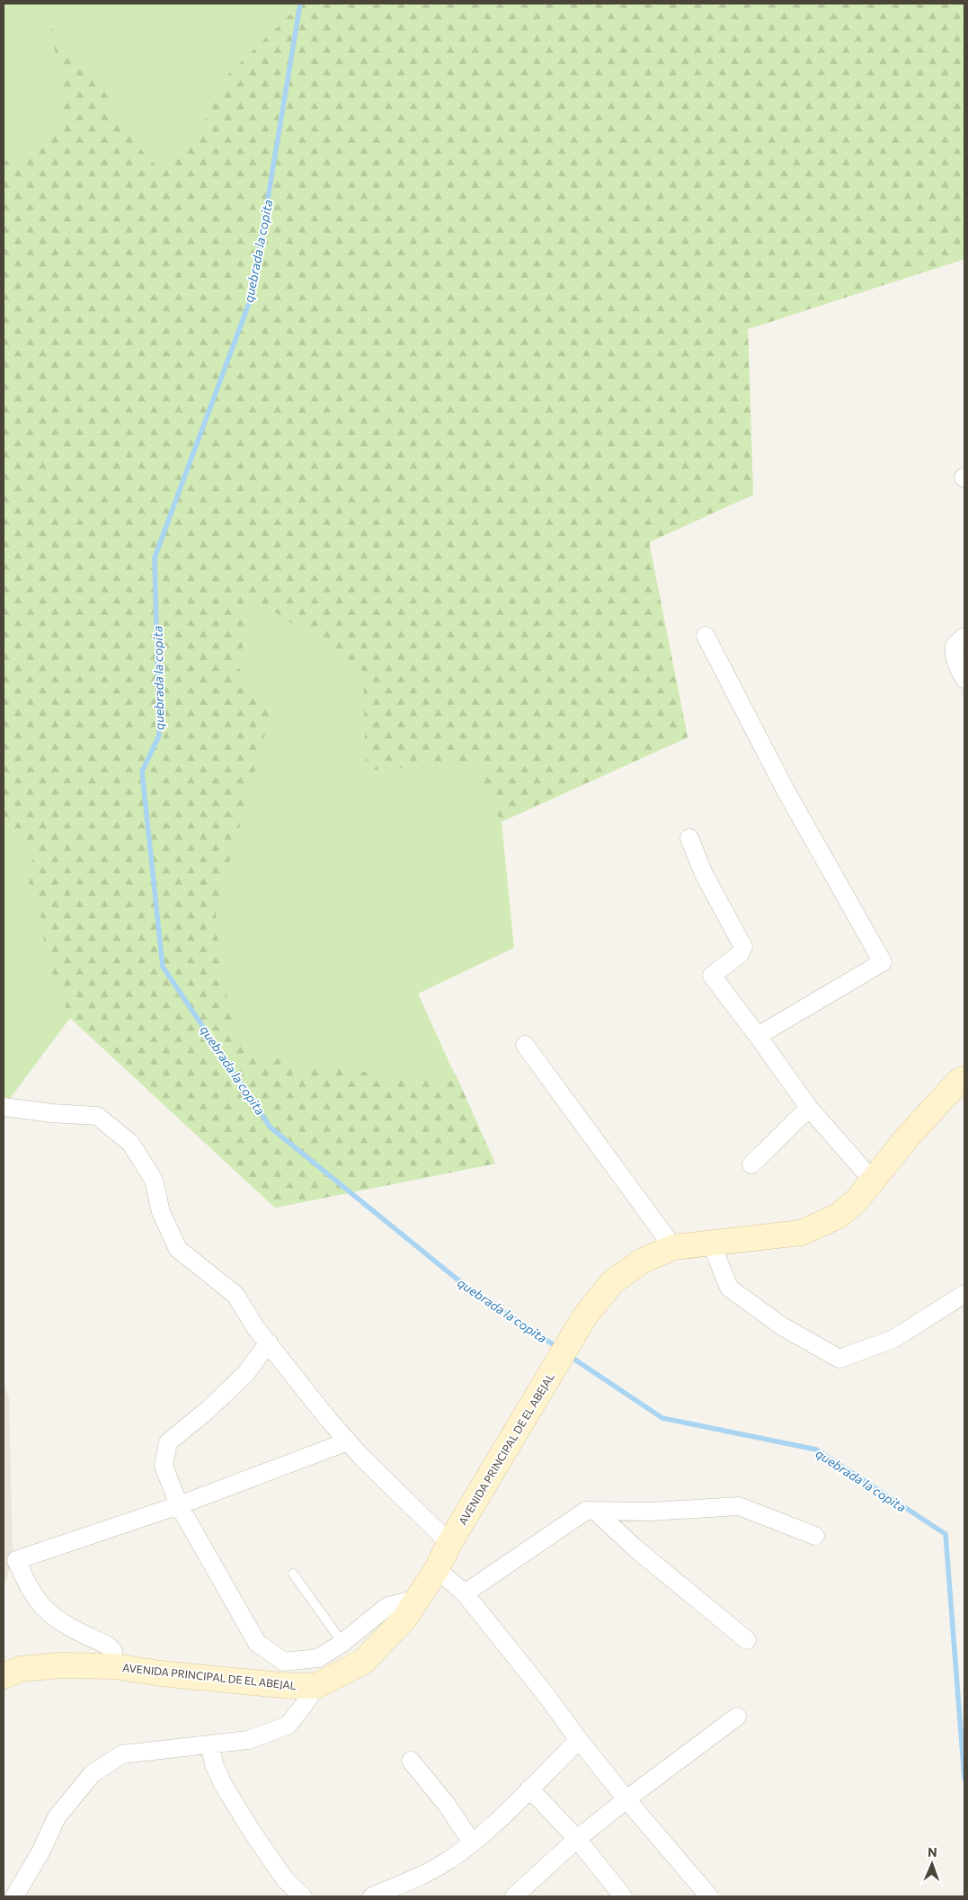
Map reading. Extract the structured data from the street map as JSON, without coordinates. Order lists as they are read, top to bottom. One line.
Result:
{"streets":{"main road":["AVENIDA PRINCIPAL DE EL ABEJAL"]},"water":["quebrada la copita"],"north":"top"}
